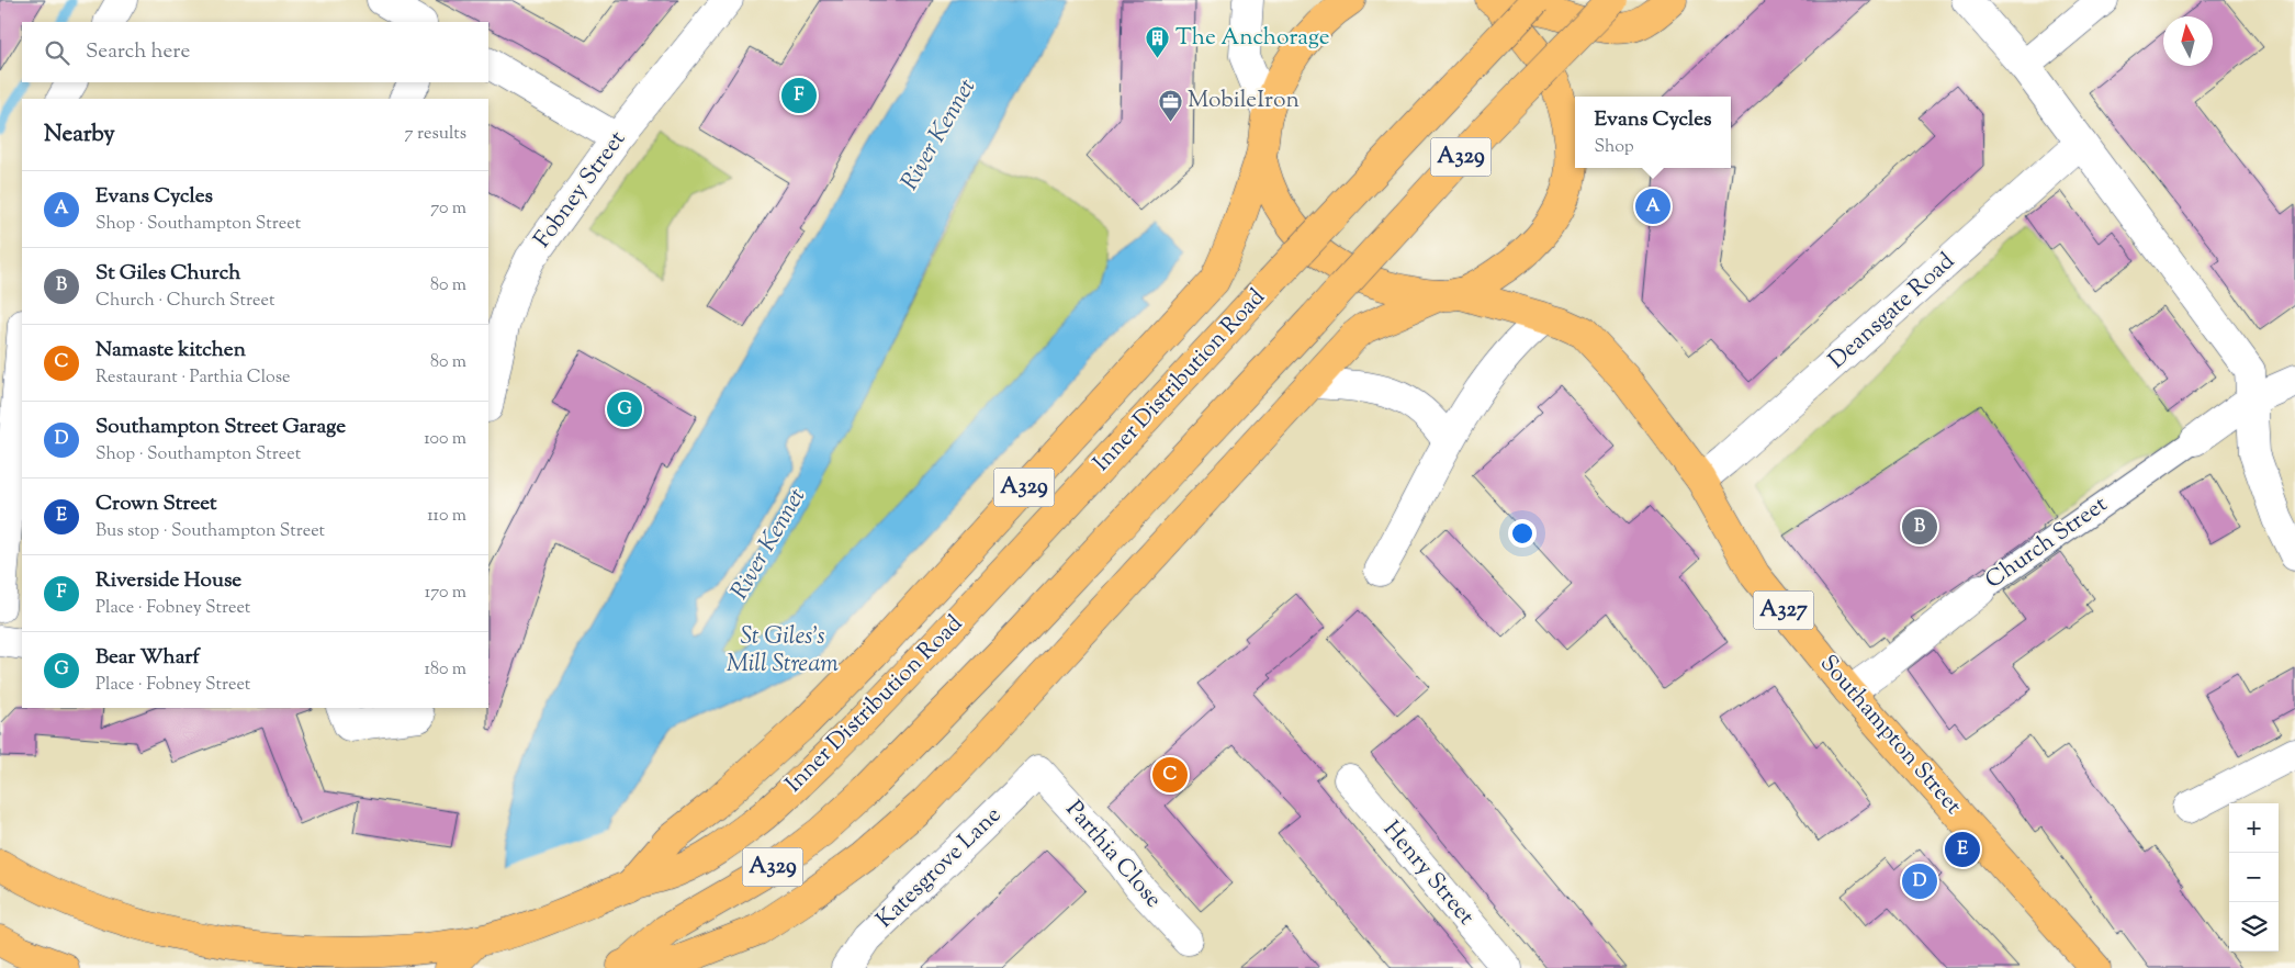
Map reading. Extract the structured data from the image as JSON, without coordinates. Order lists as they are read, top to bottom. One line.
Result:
{"streets":{"main road":["A329","Inner Distribution Road","A327","Southampton Street"],"street":["Fobney Street","Deansgate Road","Church Street","Parthia Close","Katesgrove Lane","Henry Street"]},"crossings":[["A329","Inner Distribution Road"],["A329","Southampton Street"],["Deansgate Road","Southampton Street"],["Church Street","Southampton Street"],["Parthia Close","Katesgrove Lane"]],"water":["River Kennet","St Giles's Mill Stream"],"places":{"building":["The Anchorage"],"office":["MobileIron"]},"north":"top","page":{"search":"Search here","pins":["F","A","G","B","C","E","D"],"popup":["Evans Cycles","Shop"],"heading":["Nearby","7 results"],"list":[{"mark":"A","name":"Evans Cycles","note":"Shop · Southampton Street","value":"70 m"},{"mark":"B","name":"St Giles Church","note":"Church · Church Street","value":"80 m"},{"mark":"C","name":"Namaste kitchen","note":"Restaurant · Parthia Close","value":"80 m"},{"mark":"D","name":"Southampton Street Garage","note":"Shop · Southampton Street","value":"100 m"},{"mark":"E","name":"Crown Street","note":"Bus stop · Southampton Street","value":"110 m"},{"mark":"F","name":"Riverside House","note":"Place · Fobney Street","value":"170 m"},{"mark":"G","name":"Bear Wharf","note":"Place · Fobney Street","value":"180 m"}],"map_buttons":["+","−"]}}
